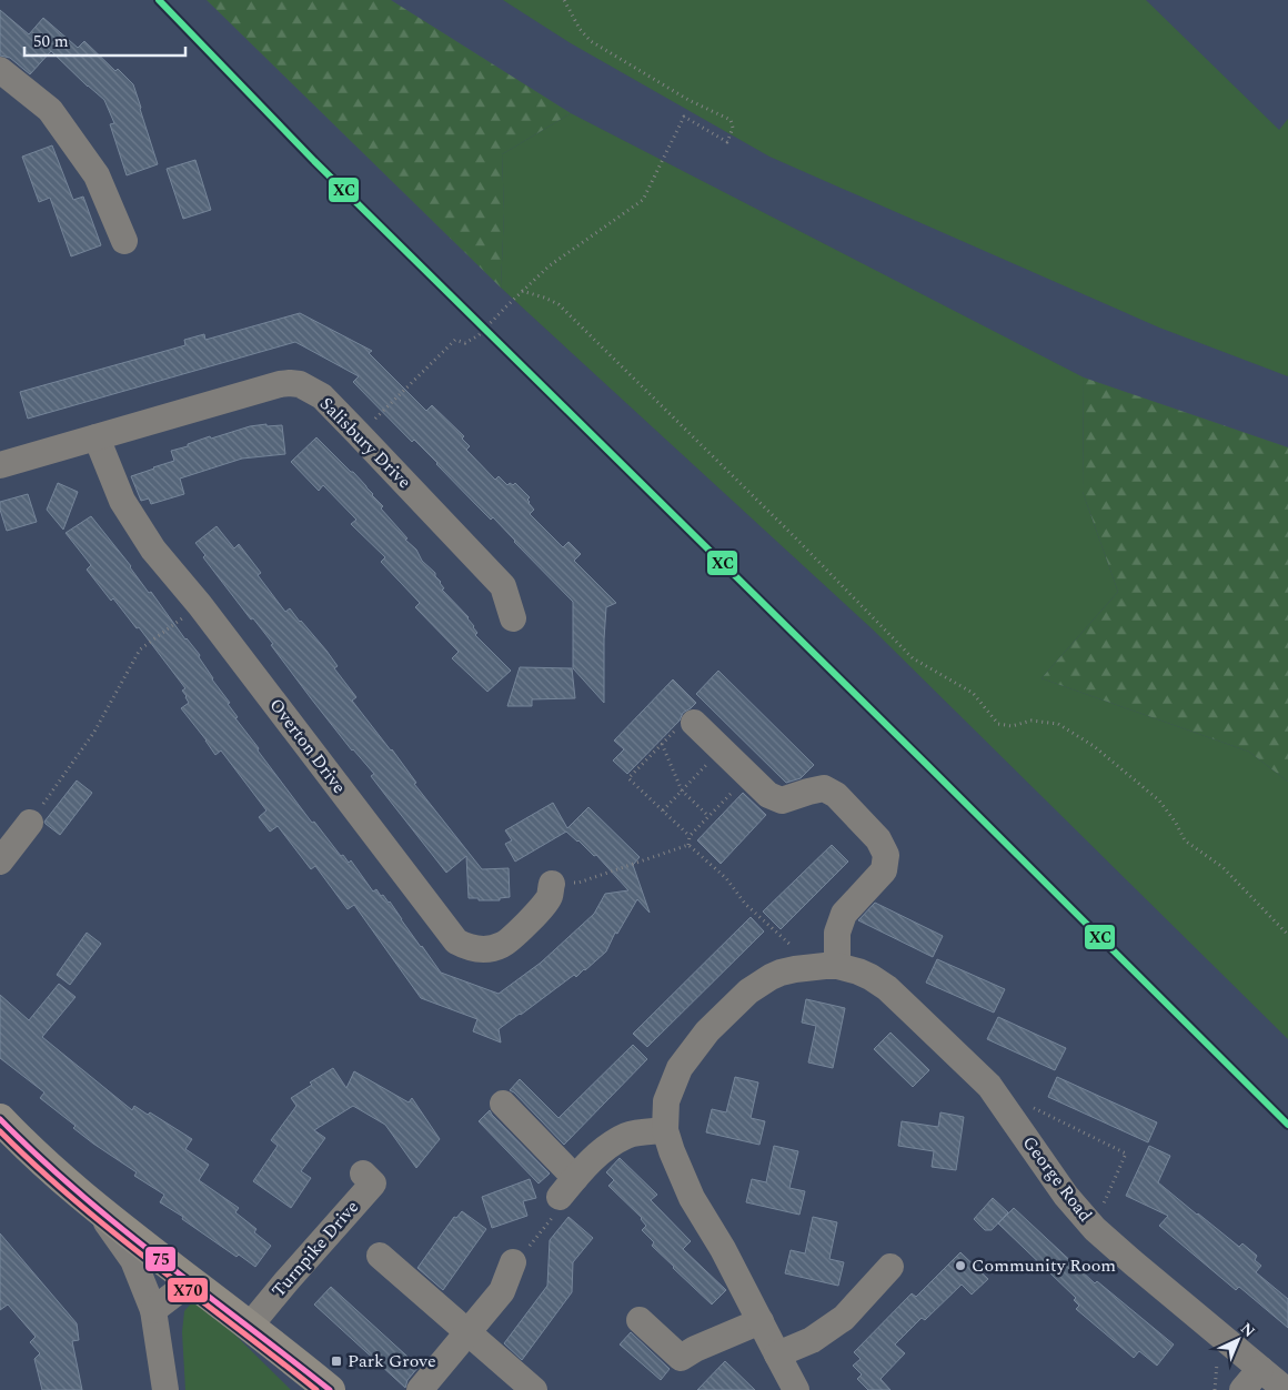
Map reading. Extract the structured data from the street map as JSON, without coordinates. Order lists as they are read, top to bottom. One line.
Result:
{"streets":{"street":["Salisbury Drive","Overton Drive","George Road","Turnpike Drive"]},"crossings":[["Salisbury Drive","Overton Drive"]],"places":{"other":["Community Room"],"transit":["Park Grove"]},"lines":["transit line XC","transit line 75","transit line X70"],"scale_bar":"50 m","north":"top right"}
